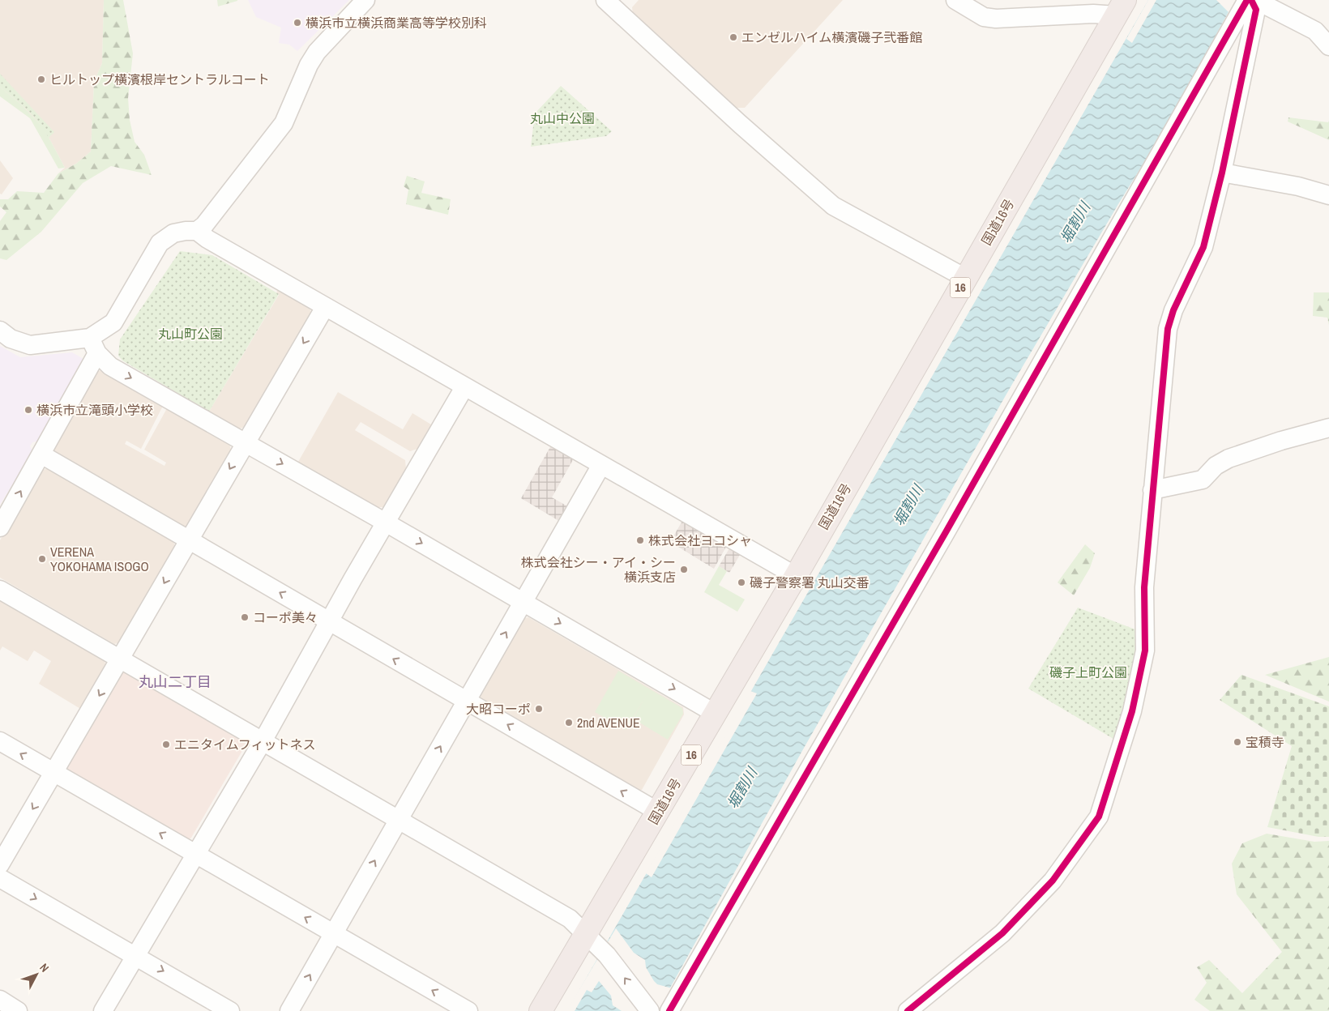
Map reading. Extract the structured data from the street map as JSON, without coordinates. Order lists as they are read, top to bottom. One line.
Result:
{"streets":{"highway":["国道16号","16"]},"districts":["丸山二丁目"],"water":["堀割川"],"parks":["丸山中公園","丸山町公園","磯子上町公園"],"places":["横浜市立横浜商業高等学校別科","エンゼルハイム横濱磯子弐番館","ヒルトップ横濱根岸セントラルコート","横浜市立滝頭小学校","株式会社ヨコシャ","VERENA YOKOHAMA ISOGO","株式会社シー・アイ・シー 横浜支店","磯子警察署 丸山交番","コーポ美々","大昭コーポ","2nd AVENUE","宝積寺","エニタイムフィットネス"],"north":"top right"}
